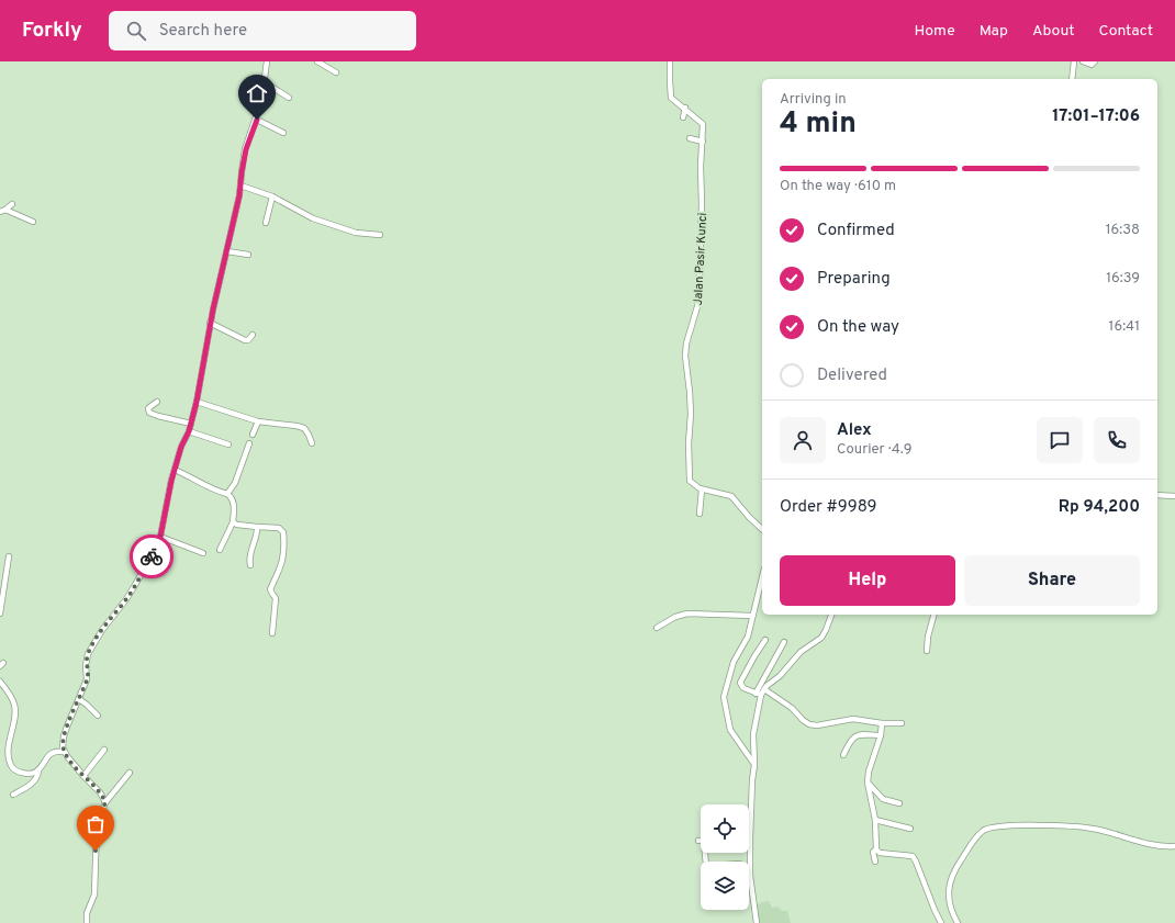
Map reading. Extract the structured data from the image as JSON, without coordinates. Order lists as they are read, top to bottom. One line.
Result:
{"streets":{"street":["Jalan Pasir Kunci"]},"page":{"header":"Forkly","search":"Search here","nav":["Home","Map","About","Contact"],"heading":["4 min","Arriving in","17:01–17:06"],"panel":["Alex","Courier · 4.9","Order #9989","Rp 94,200"],"bar":"On the way · 610 m","list":[["Confirmed","16:38"],["Preparing","16:39"],["On the way","16:41"],"Delivered"],"buttons":["Help","Share"]}}
